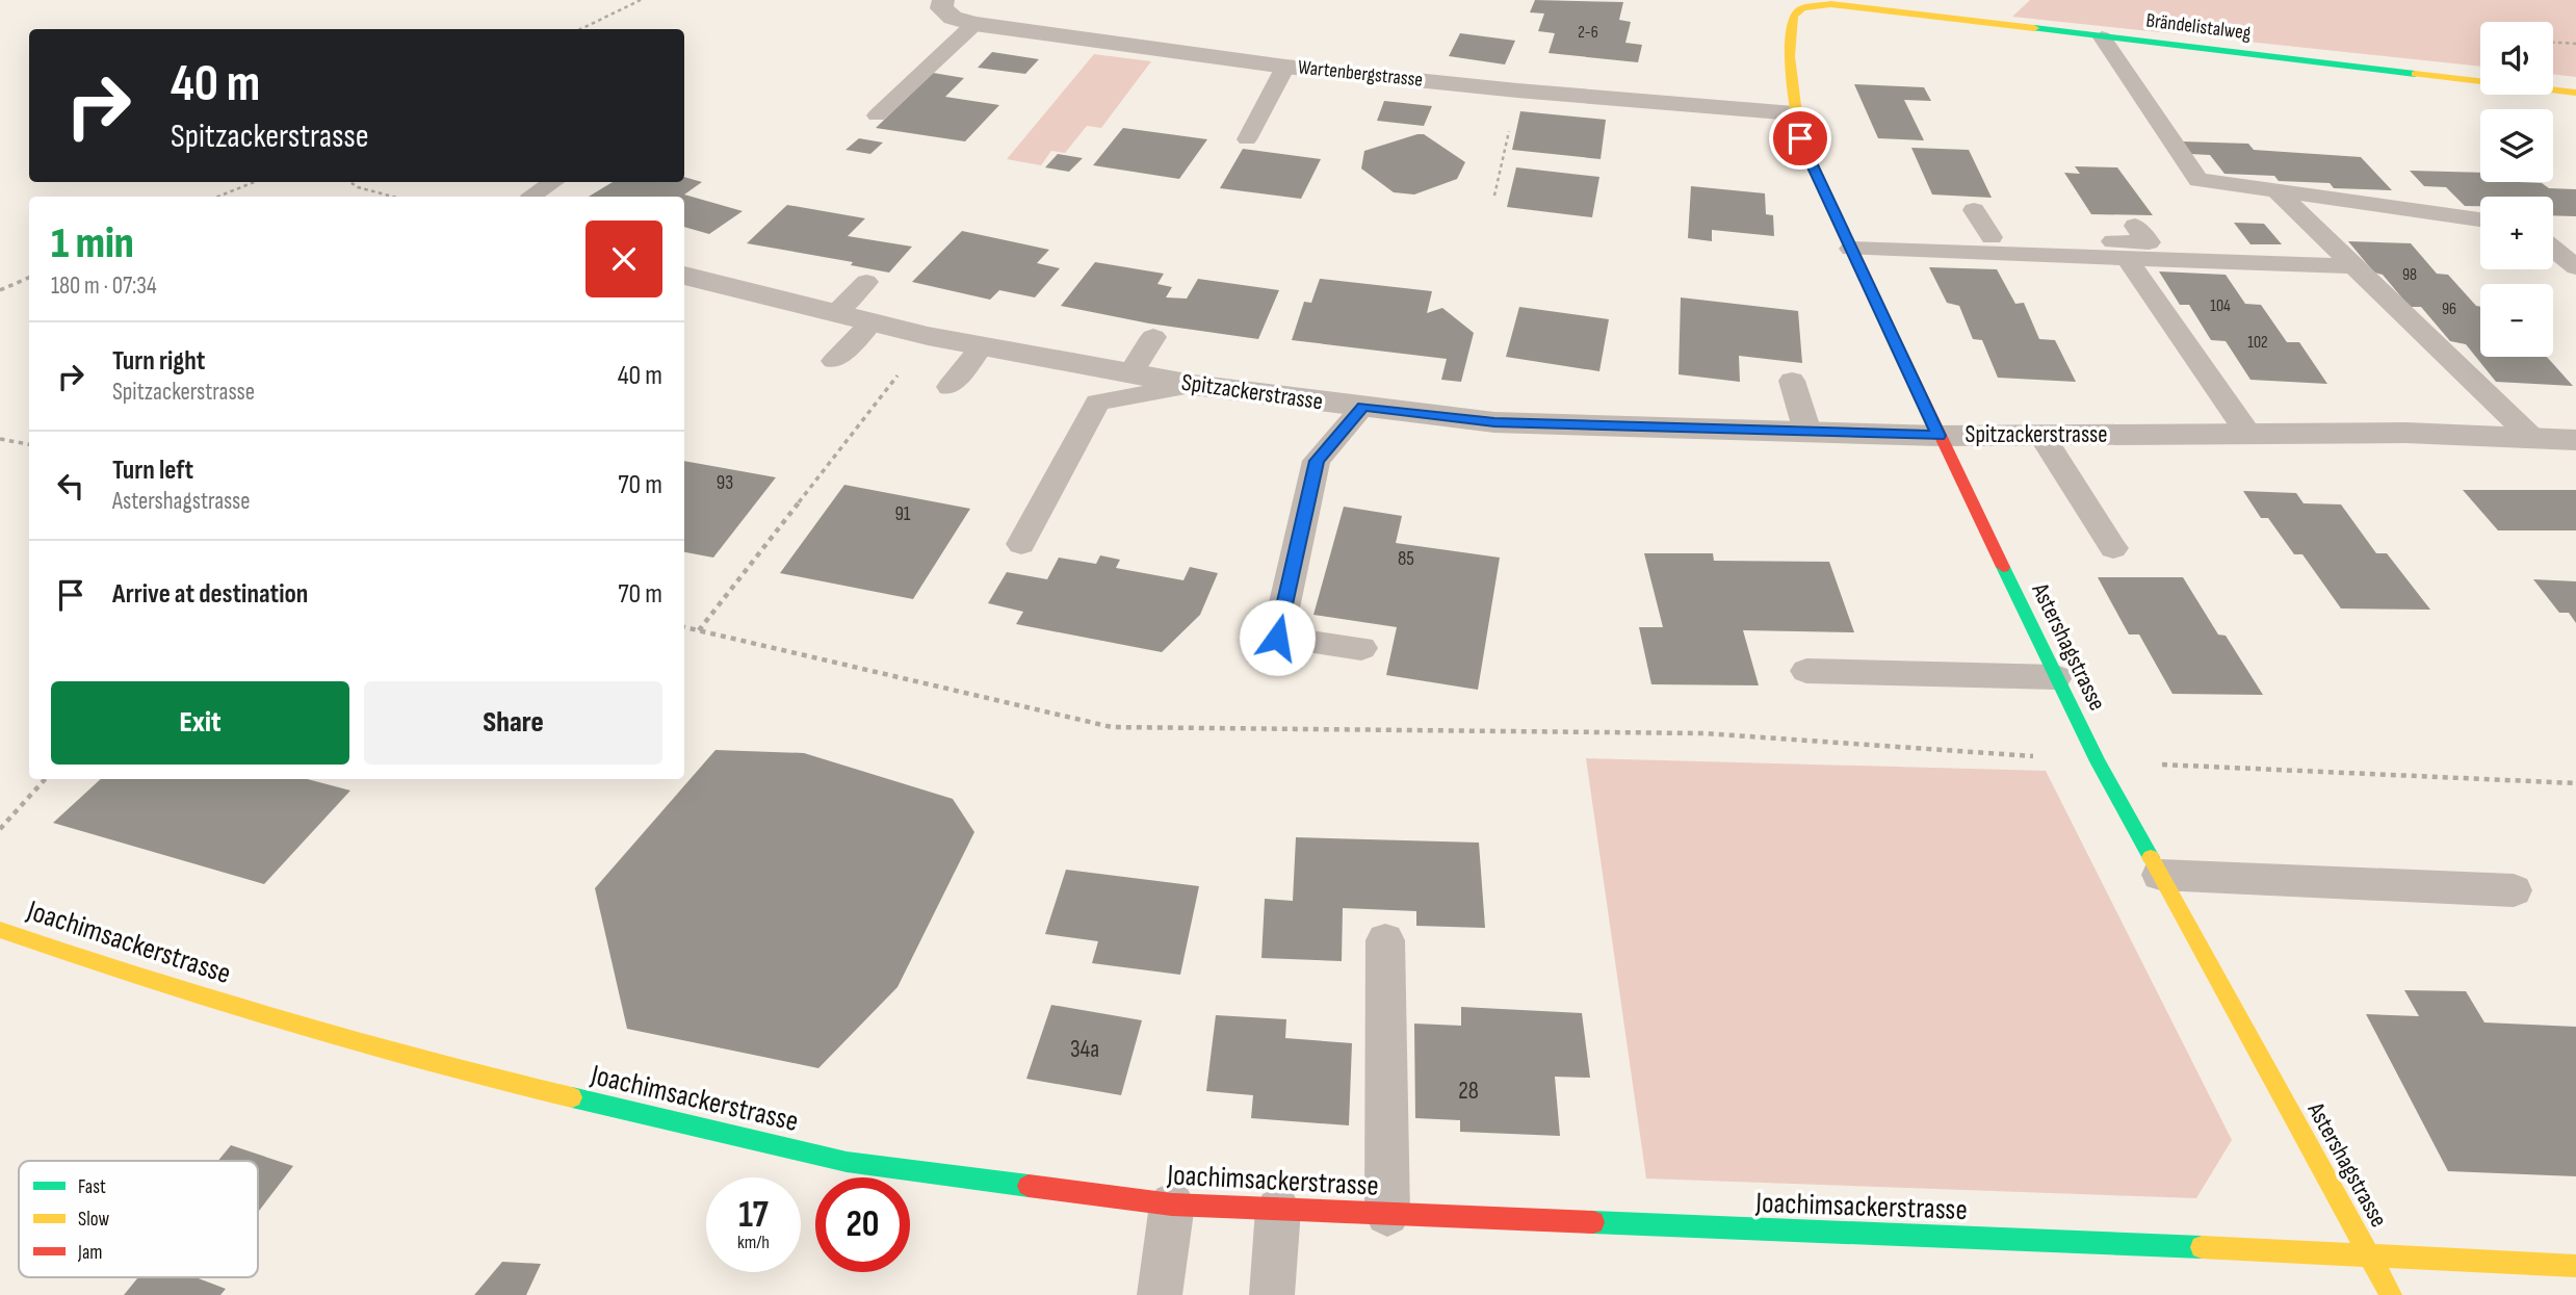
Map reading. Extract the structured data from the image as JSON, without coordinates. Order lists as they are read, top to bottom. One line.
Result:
{"streets":{"street":["Brändelistalweg","Wartenbergstrasse","Spitzackerstrasse","Astershagstrasse","Joachimsackerstrasse"]},"crossings":[["Brändelistalweg","Astershagstrasse"],["Wartenbergstrasse","Astershagstrasse"],["Spitzackerstrasse","Astershagstrasse"],["Astershagstrasse","Joachimsackerstrasse"]],"house_numbers":["2-6","98","104","96","102","93","91","85","34a","28"],"legend":["Fast","Slow","Jam"],"page":{"map_buttons":["+","−"],"turn":["40 m","Spitzackerstrasse"],"heading":["1 min","180 m · 07:34"],"list":[{"name":"Turn right","note":"Spitzackerstrasse","value":"40 m"},{"name":"Turn left","note":"Astershagstrasse","value":"70 m"},{"name":"Arrive at destination","value":"70 m"}],"buttons":["Exit","Share"],"speed":"17 km/h","limit":"20"}}
